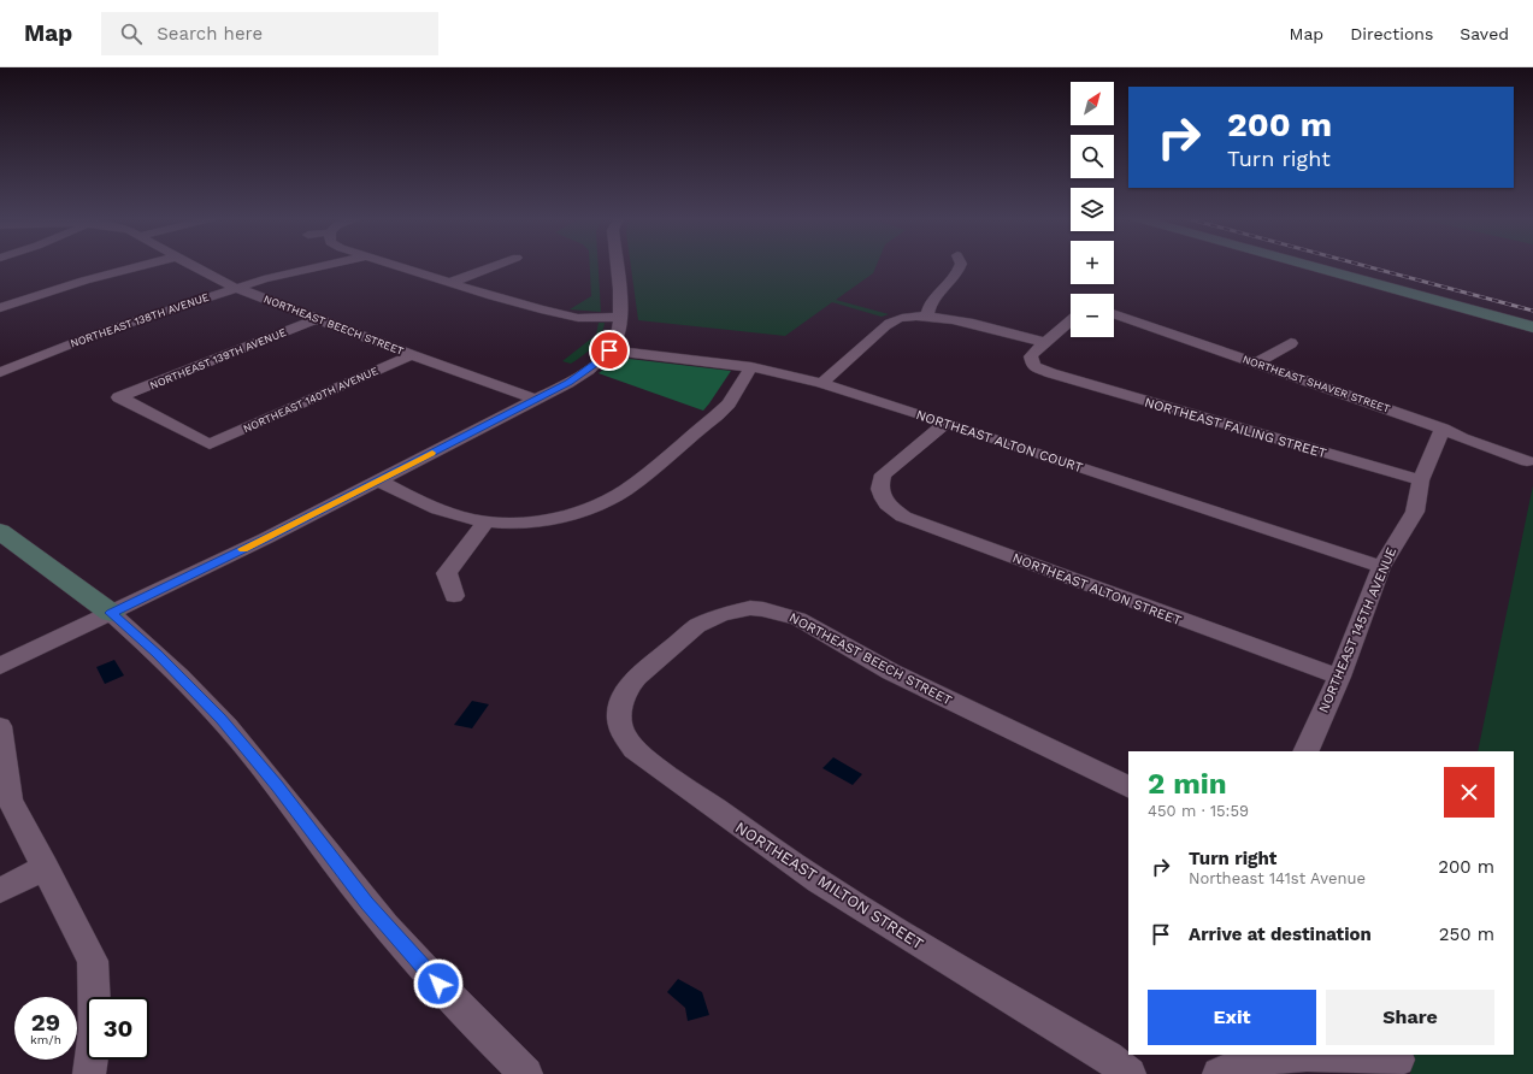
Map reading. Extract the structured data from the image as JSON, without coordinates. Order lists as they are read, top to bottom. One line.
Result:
{"streets":{"street":["NORTHEAST 138TH AVENUE","NORTHEAST BEECH STREET","NORTHEAST 139TH AVENUE","NORTHEAST SHAVER STREET","NORTHEAST 140TH AVENUE","NORTHEAST FAILING STREET","NORTHEAST ALTON COURT","NORTHEAST ALTON STREET","NORTHEAST 145TH AVENUE","NORTHEAST MILTON STREET"]},"crossings":[["NORTHEAST 138TH AVENUE","NORTHEAST BEECH STREET"],["NORTHEAST BEECH STREET","NORTHEAST 139TH AVENUE"],["NORTHEAST BEECH STREET","NORTHEAST 140TH AVENUE"],["NORTHEAST BEECH STREET","NORTHEAST MILTON STREET"],["NORTHEAST 139TH AVENUE","NORTHEAST 140TH AVENUE"],["NORTHEAST SHAVER STREET","NORTHEAST 145TH AVENUE"],["NORTHEAST FAILING STREET","NORTHEAST 145TH AVENUE"],["NORTHEAST ALTON COURT","NORTHEAST ALTON STREET"],["NORTHEAST ALTON COURT","NORTHEAST 145TH AVENUE"],["NORTHEAST ALTON STREET","NORTHEAST 145TH AVENUE"]],"north":"top right","page":{"header":"Map","search":"Search here","nav":["Map","Directions","Saved"],"map_buttons":["+","−"],"turn":["200 m","Turn right"],"heading":["2 min","450 m · 15:59"],"list":[{"name":"Turn right","note":"Northeast 141st Avenue","value":"200 m"},{"name":"Arrive at destination","value":"250 m"}],"buttons":["Exit","Share"],"speed":"29 km/h","limit":"30"}}
